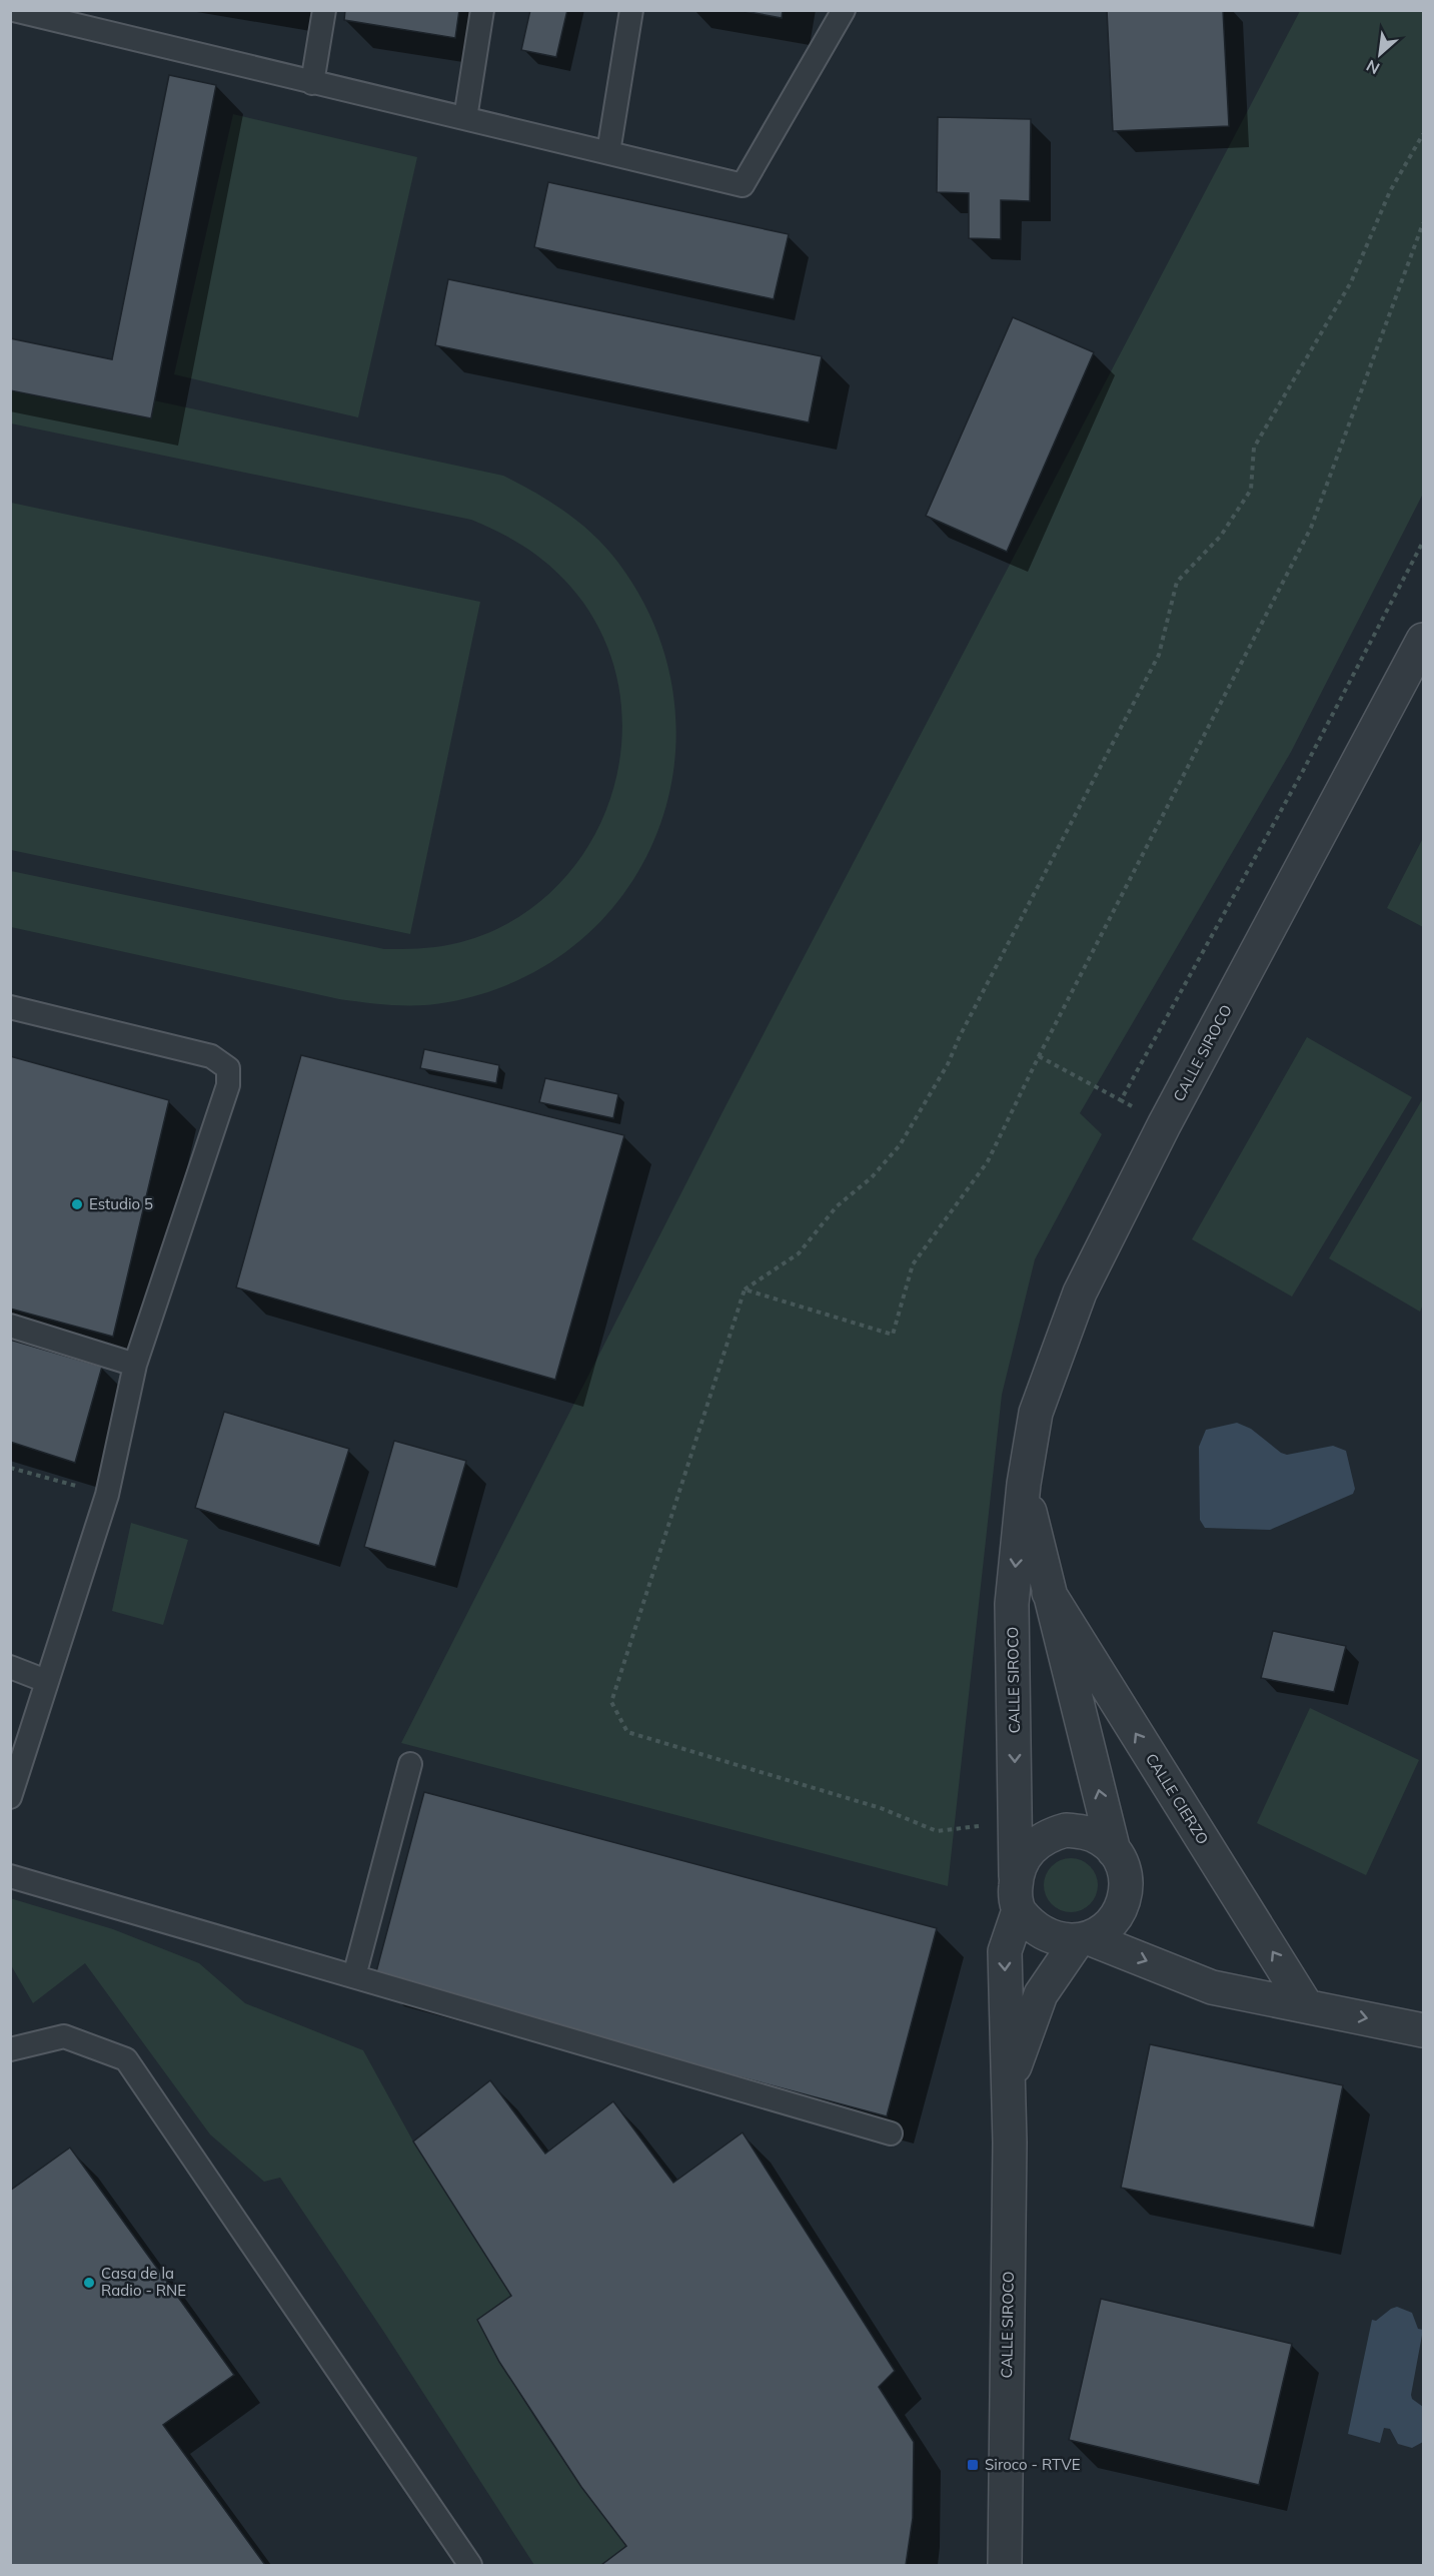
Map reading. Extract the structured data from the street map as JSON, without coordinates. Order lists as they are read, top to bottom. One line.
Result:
{"streets":{"street":["CALLE SIROCO","CALLE CIERZO"]},"crossings":[["CALLE SIROCO","CALLE CIERZO"]],"one_way":["CALLE CIERZO"],"places":{"other":["Estudio 5","Casa de la Radio - RNE"],"transit":["Siroco - RTVE"]},"north":"bottom left"}
